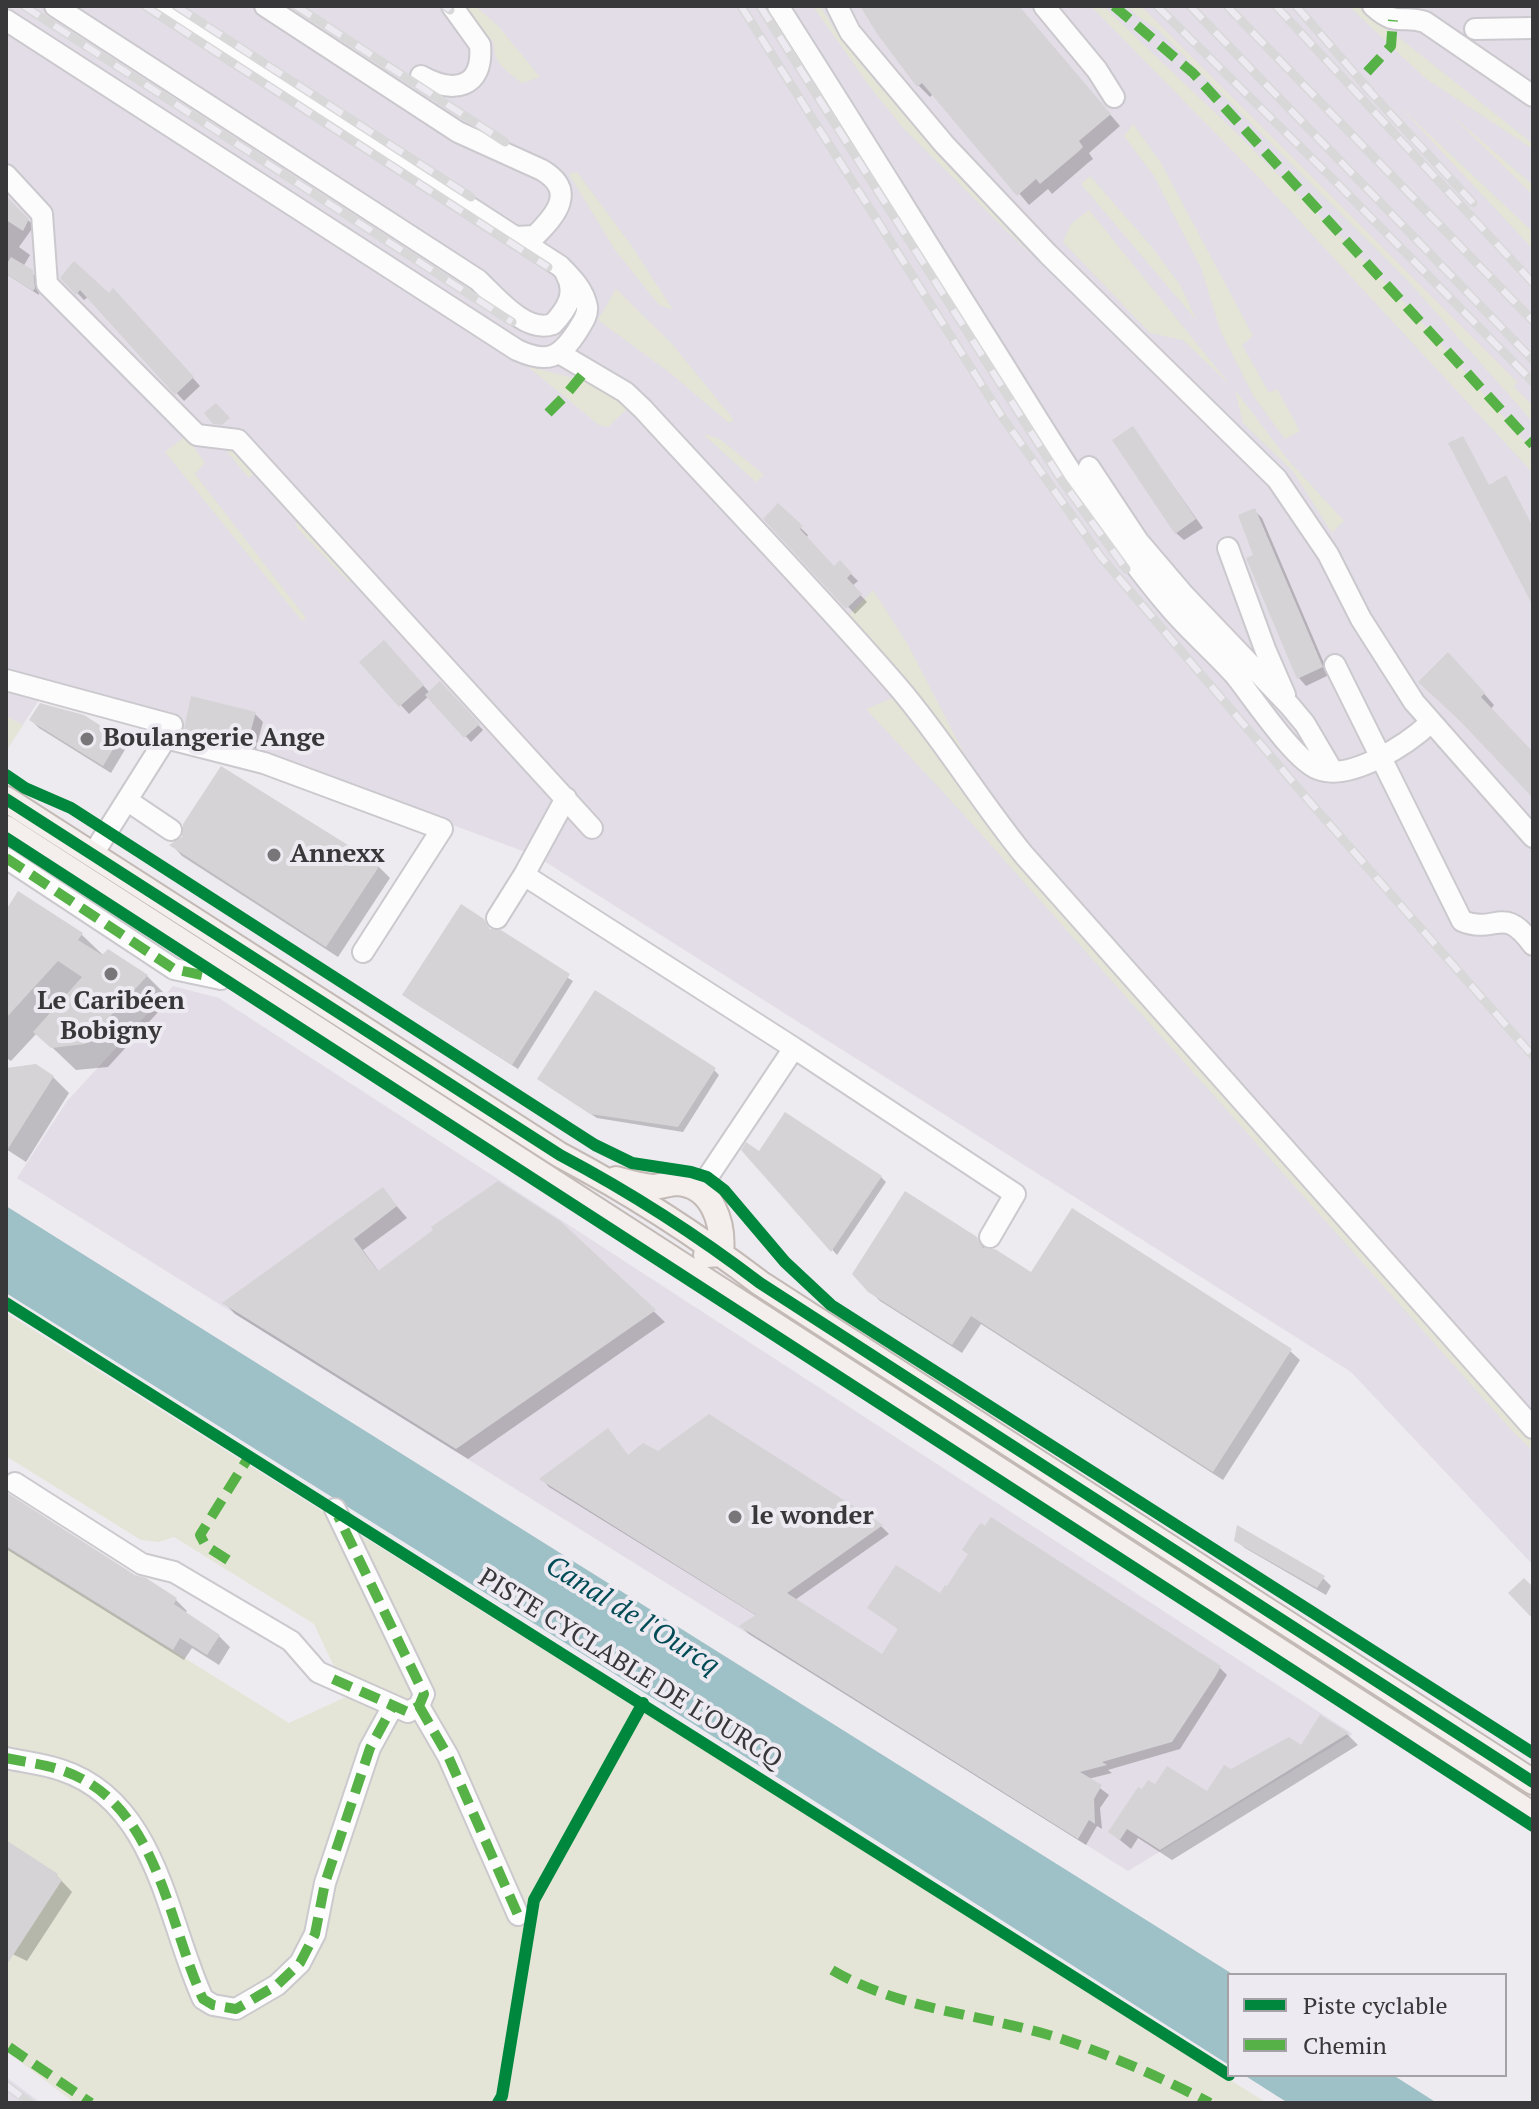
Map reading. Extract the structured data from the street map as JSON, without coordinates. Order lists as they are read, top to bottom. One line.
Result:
{"streets":{"cycle path":["PISTE CYCLABLE DE L'OURCQ"]},"water":["Canal de l'Ourcq"],"places":["Boulangerie Ange","Annexx","Le Caribéen Bobigny","le wonder"],"legend":["Piste cyclable","Chemin"]}
